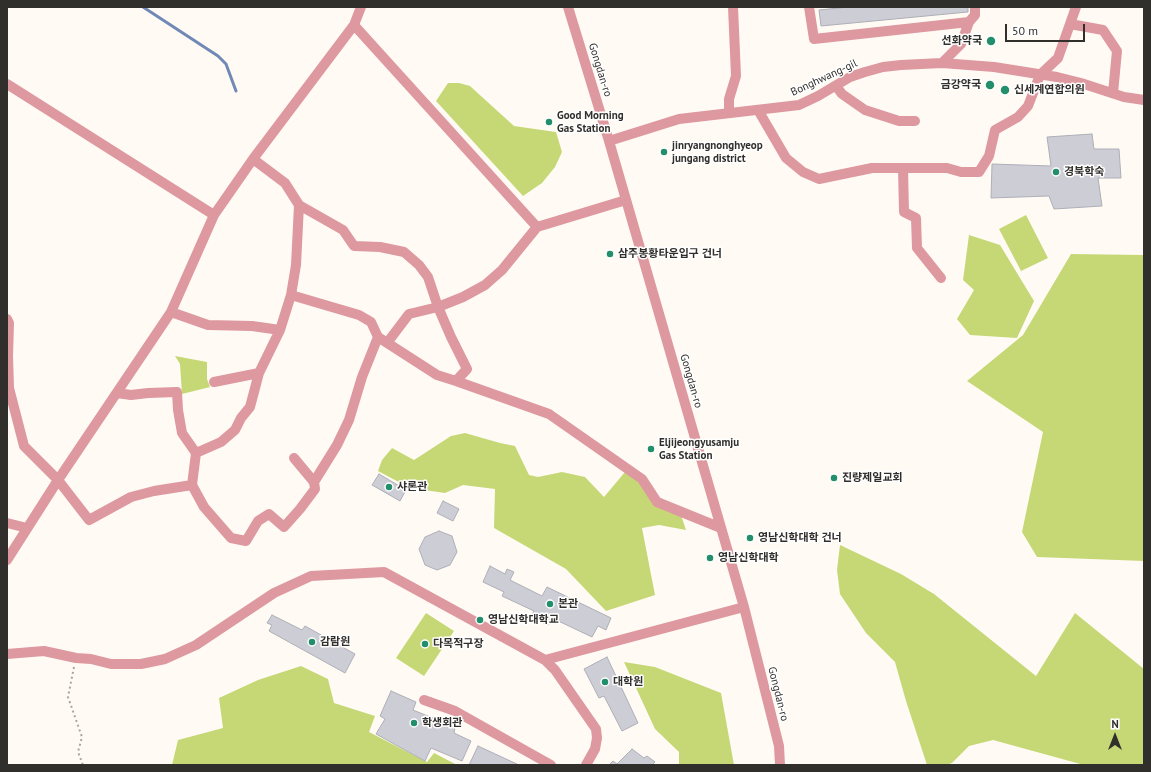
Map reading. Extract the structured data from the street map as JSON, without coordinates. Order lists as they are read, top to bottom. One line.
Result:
{"streets":{"street":["Gongdan-ro","Bonghwang-gil"]},"crossings":[["Gongdan-ro","Bonghwang-gil"]],"places":["선화약국","금강약국","신세계연합의원","Good Morning Gas Station","jinryangnonghyeop jungang district","경북학숙","삼주봉황타운입구 건너","Eljijeongyusamju Gas Station","진량제일교회","샤론관","영남신학대학 건너","영남신학대학","본관","영남신학대학교","감람원","다목적구장","대학원","학생회관"],"scale_bar":"50 m","north":"top"}
